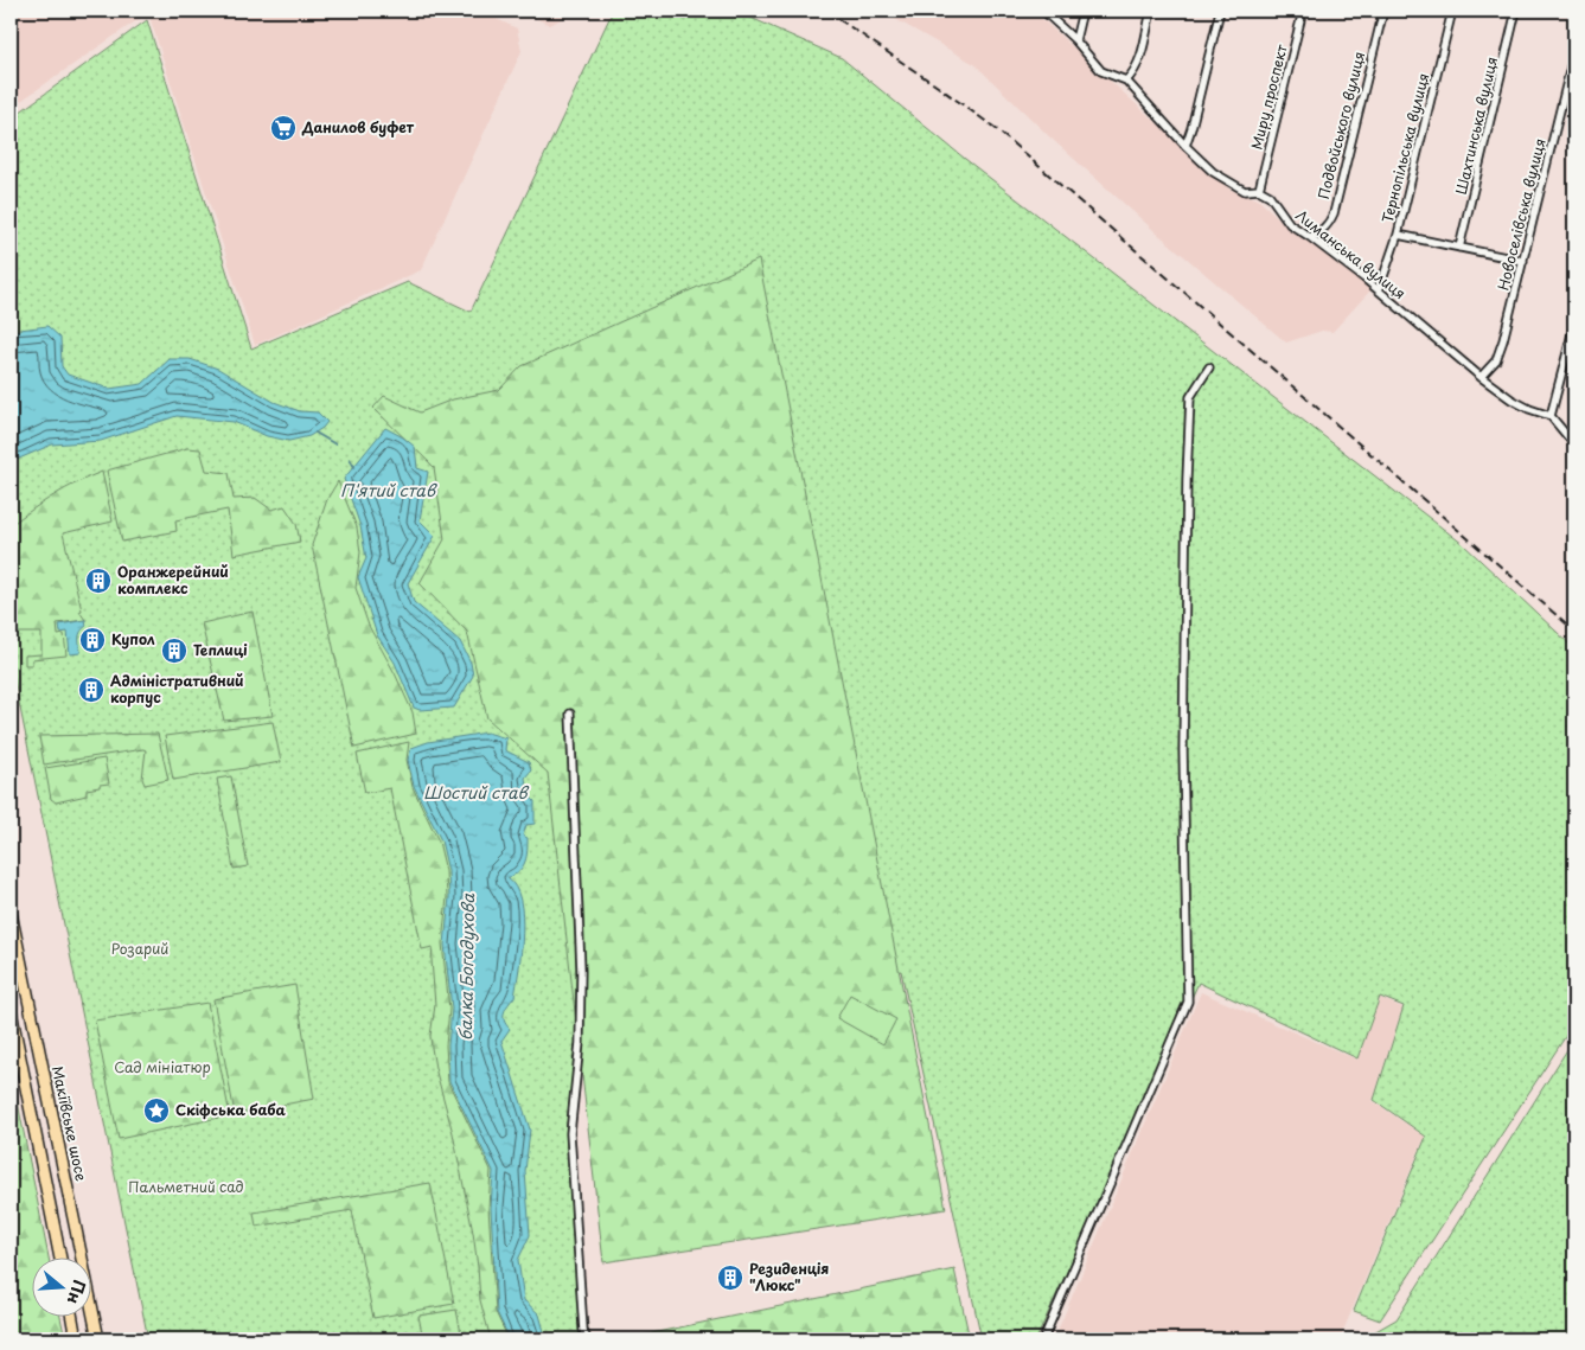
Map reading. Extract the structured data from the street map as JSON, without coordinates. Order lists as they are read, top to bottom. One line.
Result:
{"streets":{"main road":["Макіївське шосе"],"street":["Миру проспект","Подвойського вулиця","Шахтинська вулиця","Тернопільська вулиця","Новоселівська вулиця","Лиманська вулиця"]},"crossings":[["Миру проспект","Лиманська вулиця"],["Подвойського вулиця","Лиманська вулиця"],["Тернопільська вулиця","Лиманська вулиця"],["Новоселівська вулиця","Лиманська вулиця"]],"water":["П'ятий став","Шостий став","балка Богодухова"],"parks":["Розарий","Сад мініатюр","Пальметний сад"],"places":{"supermarket":["Данилов буфет"],"building":["Оранжерейний комплекс","Купол","Теплиці","Адміністративний корпус","Резиденція \"Люкс\""],"place":["Скіфська баба"]},"north":"right"}
